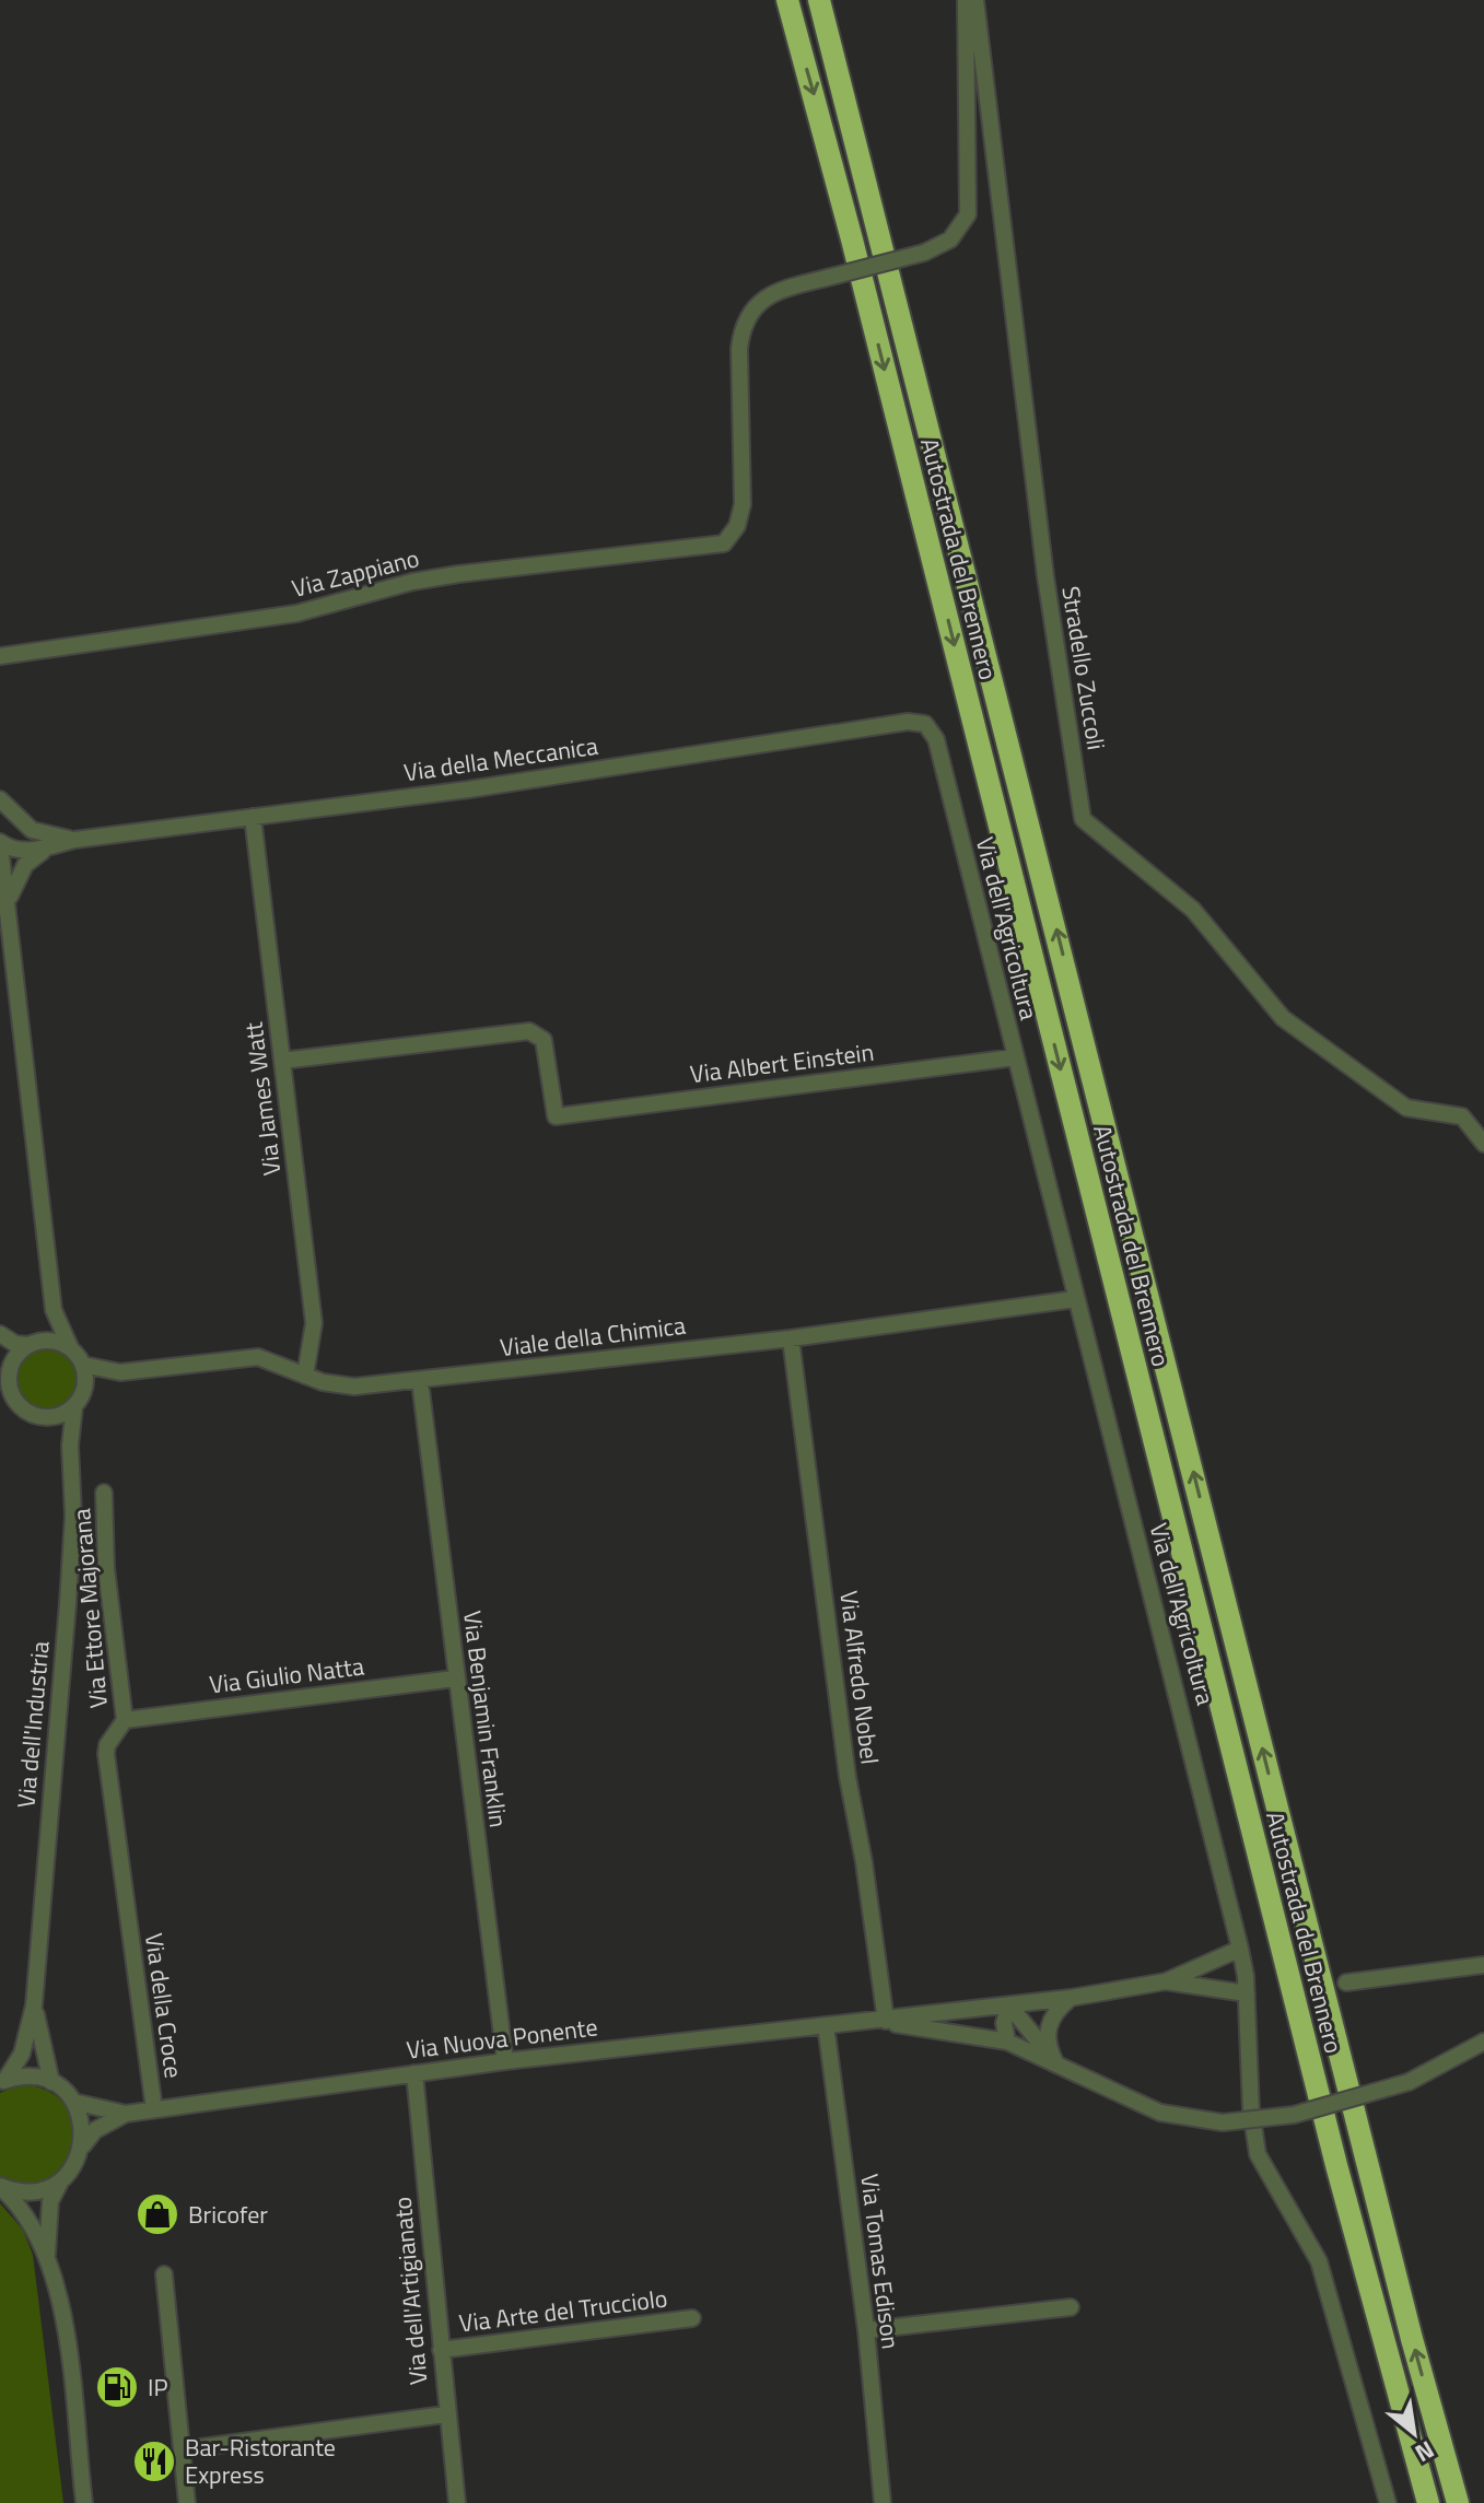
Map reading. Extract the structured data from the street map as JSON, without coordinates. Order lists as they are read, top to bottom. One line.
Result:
{"streets":{"highway":["Autostrada del Brennero"],"street":["Via Zappiano","Stradello Zuccoli","Via della Meccanica","Via dell'Agricoltura","Via Albert Einstein","Via James Watt","Viale della Chimica","Via Ettore Majorana","Via Giulio Natta","Via Alfredo Nobel","Via Benjamin Franklin","Via dell'Industria","Via della Croce","Via Nuova Ponente","Via Tomas Edison","Via dell'Artigianato","Via Arte del Trucciolo"]},"crossings":[["Via della Meccanica","Via dell'Agricoltura"],["Via della Meccanica","Via James Watt"],["Via dell'Agricoltura","Via Albert Einstein"],["Via dell'Agricoltura","Viale della Chimica"],["Via Albert Einstein","Via James Watt"],["Via James Watt","Viale della Chimica"],["Viale della Chimica","Via Alfredo Nobel"],["Viale della Chimica","Via Benjamin Franklin"],["Viale della Chimica","Via dell'Industria"],["Via Ettore Majorana","Via Giulio Natta"],["Via Ettore Majorana","Via della Croce"],["Via Giulio Natta","Via Benjamin Franklin"],["Via Giulio Natta","Via della Croce"],["Via Alfredo Nobel","Via Nuova Ponente"],["Via Benjamin Franklin","Via Nuova Ponente"],["Via della Croce","Via Nuova Ponente"],["Via Nuova Ponente","Via Tomas Edison"],["Via Nuova Ponente","Via dell'Artigianato"],["Via dell'Artigianato","Via Arte del Trucciolo"]],"places":{"shop":["Bricofer"],"fuel station":["IP"],"restaurant":["Bar-Ristorante Express"]},"north":"bottom right"}
